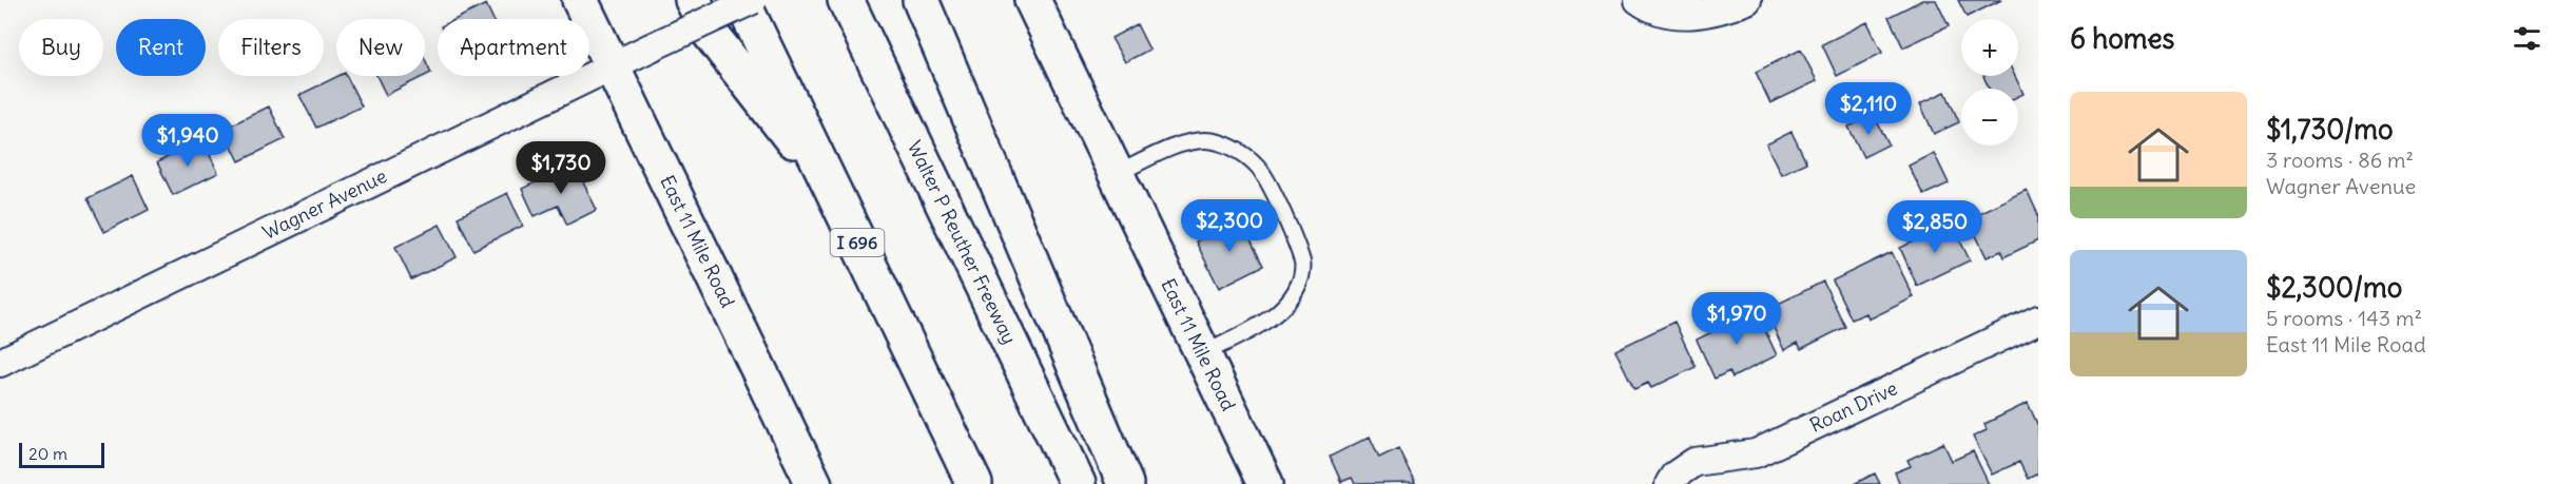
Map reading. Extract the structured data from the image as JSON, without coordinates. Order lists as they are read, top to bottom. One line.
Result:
{"streets":{"main road":["East 11 Mile Road","I 696","Walter P Reuther Freeway"],"street":["Wagner Avenue","Roan Drive"]},"crossings":[["Wagner Avenue","East 11 Mile Road"]],"scale_bar":"20 m","page":{"heading":"6 homes","map_buttons":["+","−"],"chip":["Buy","Rent","Filters","New","Apartment"],"list":[{"name":"$1,730/mo","note":"3 rooms · 86 m² · Wagner Avenue"},{"name":"$2,300/mo","note":"5 rooms · 143 m² · East 11 Mile Road"}],"price":["$2,110","$1,940","$1,730","$2,300","$2,850","$1,970"],"scale":"20 m"}}
